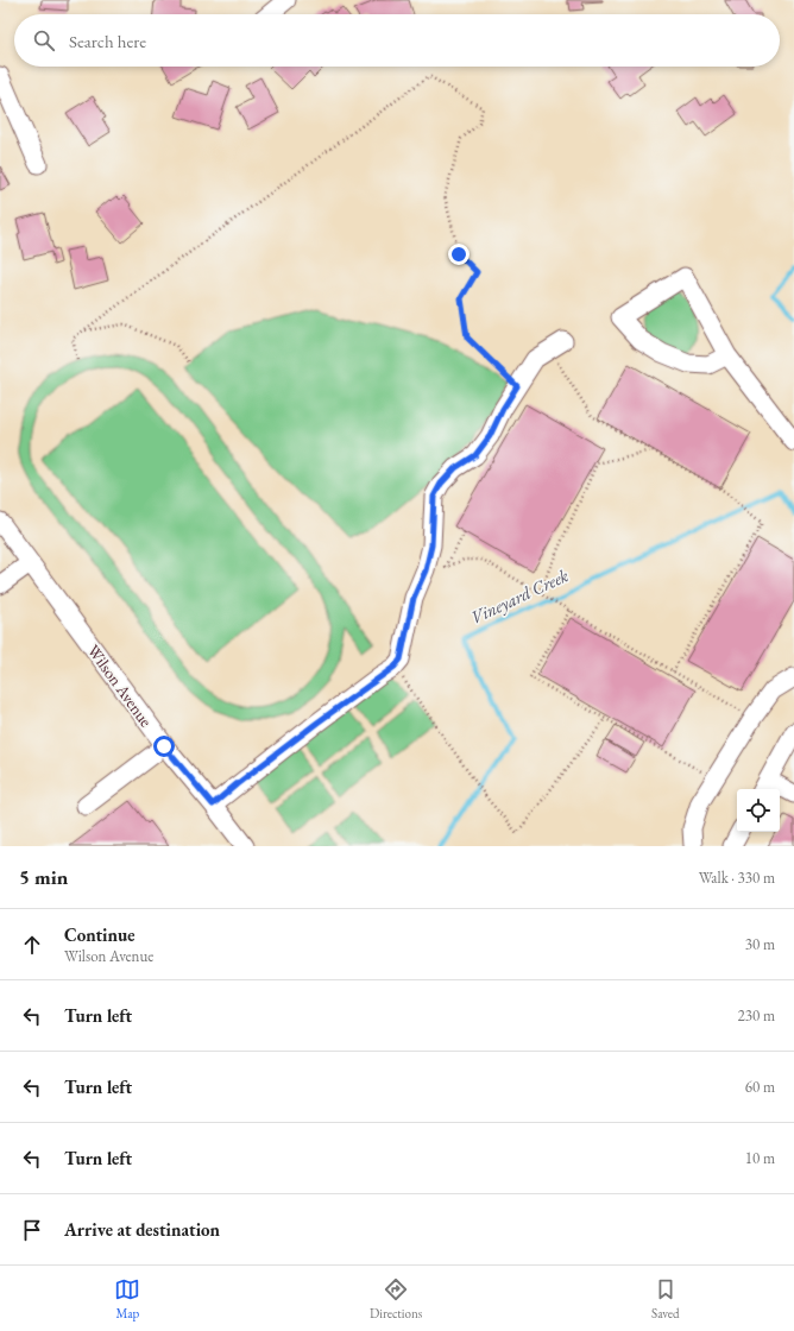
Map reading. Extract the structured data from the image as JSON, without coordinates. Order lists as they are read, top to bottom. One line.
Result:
{"streets":{"street":["Wilson Avenue"]},"water":["Vineyard Creek"],"page":{"search":"Search here","heading":["5 min","Walk · 330 m"],"list":[["Continue","Wilson Avenue","30 m"],["Turn left","230 m"],["Turn left","60 m"],["Turn left","10 m"],"Arrive at destination"],"nav":["Map","Directions","Saved"]}}
